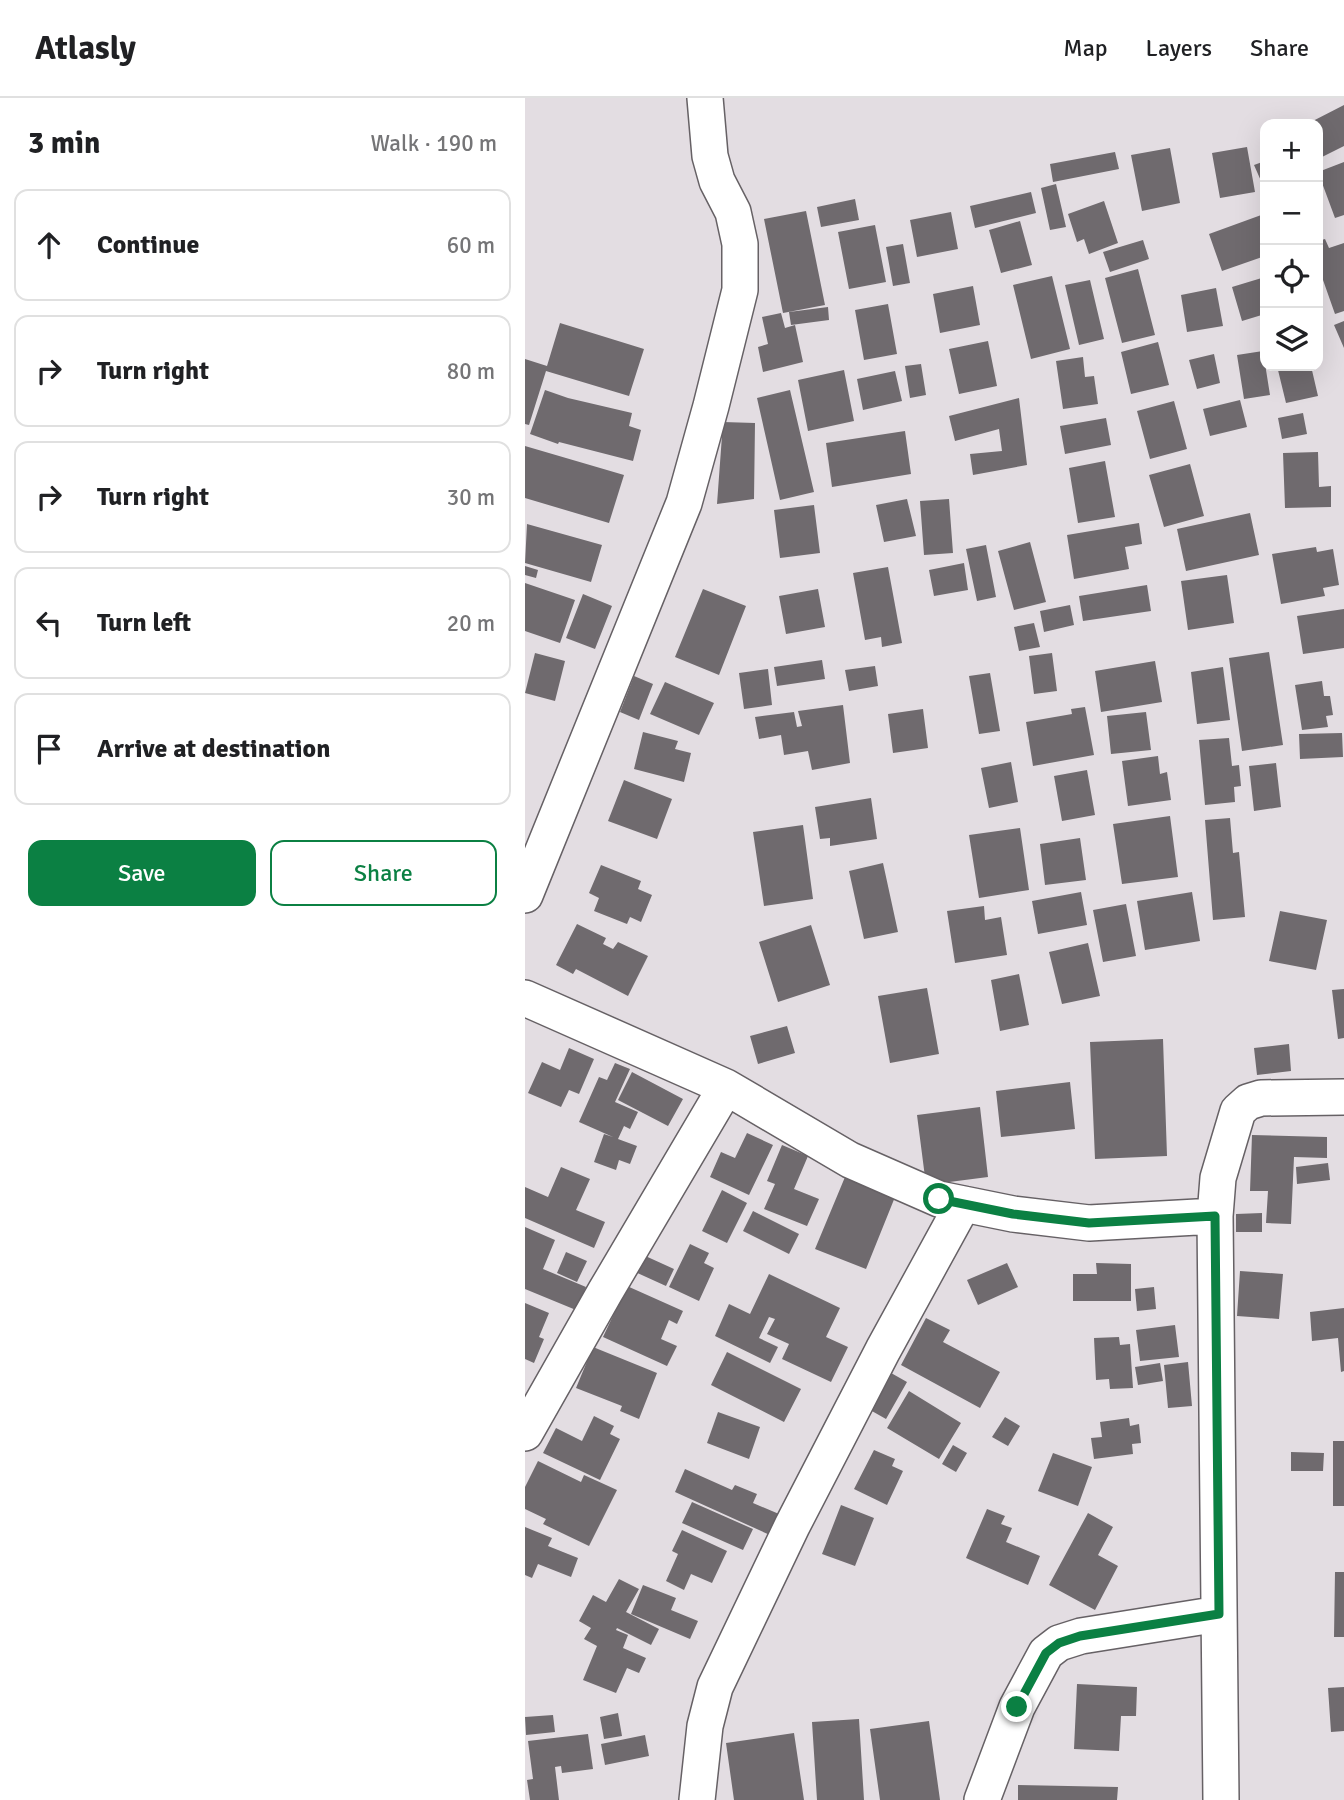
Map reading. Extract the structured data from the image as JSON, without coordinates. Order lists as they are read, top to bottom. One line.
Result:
{"page":{"header":"Atlasly","nav":["Map","Layers","Share"],"heading":["3 min","Walk · 190 m"],"map_buttons":["+","−"],"list":[["Continue","60 m"],["Turn right","80 m"],["Turn right","30 m"],["Turn left","20 m"],"Arrive at destination"],"buttons":["Save","Share"]}}
